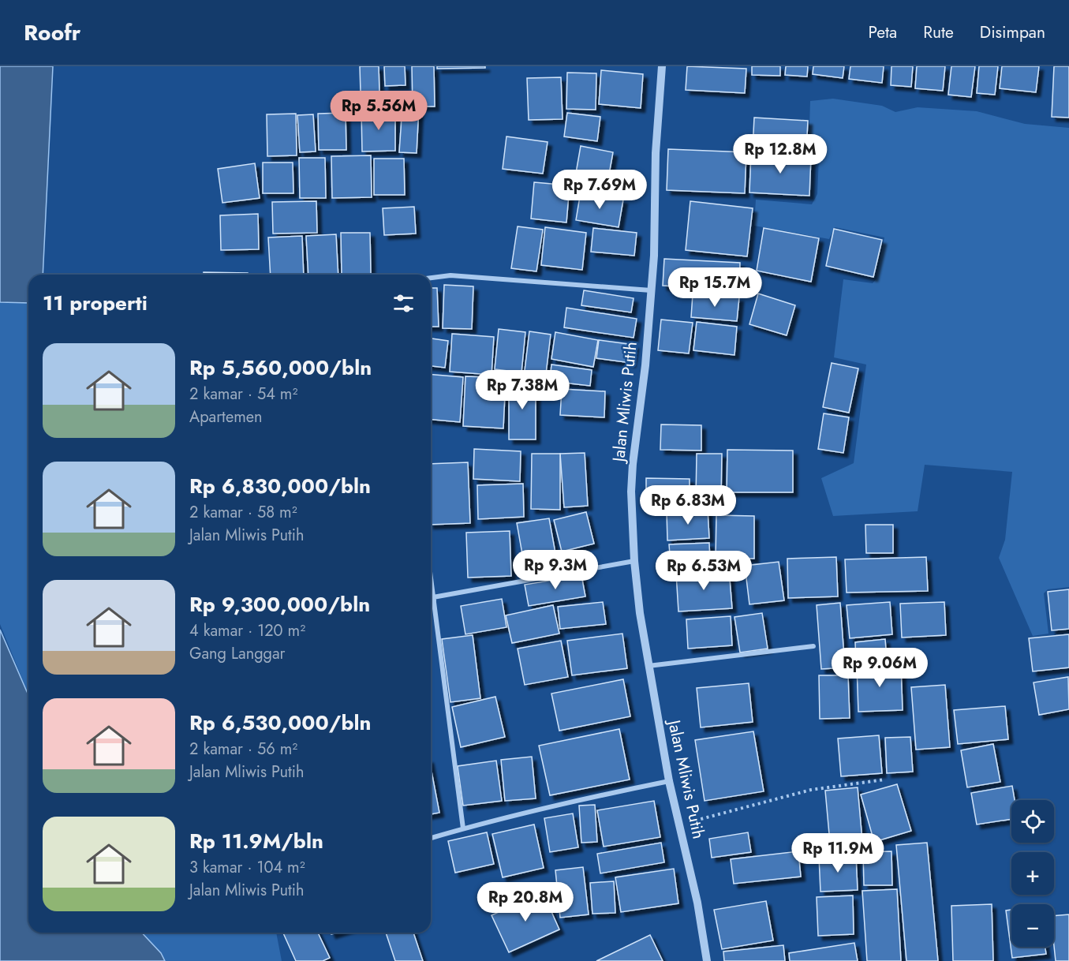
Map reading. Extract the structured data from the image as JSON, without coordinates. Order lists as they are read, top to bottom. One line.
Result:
{"streets":{"street":["Jalan Mliwis Putih"]},"page":{"header":"Roofr","nav":["Peta","Rute","Disimpan"],"price":["Rp 5.56M","Rp 12.8M","Rp 7.69M","Rp 15.7M","Rp 7.38M","Rp 6.83M","Rp 9.3M","Rp 6.53M","Rp 9.06M","Rp 11.9M","Rp 20.8M"],"heading":"11 properti","list":[{"name":"Rp 5,560,000/bln","note":"2 kamar · 54 m² · Apartemen"},{"name":"Rp 6,830,000/bln","note":"2 kamar · 58 m² · Jalan Mliwis Putih"},{"name":"Rp 9,300,000/bln","note":"4 kamar · 120 m² · Gang Langgar"},{"name":"Rp 6,530,000/bln","note":"2 kamar · 56 m² · Jalan Mliwis Putih"},{"name":"Rp 11.9M/bln","note":"3 kamar · 104 m² · Jalan Mliwis Putih"}],"map_buttons":["+","−"]}}
